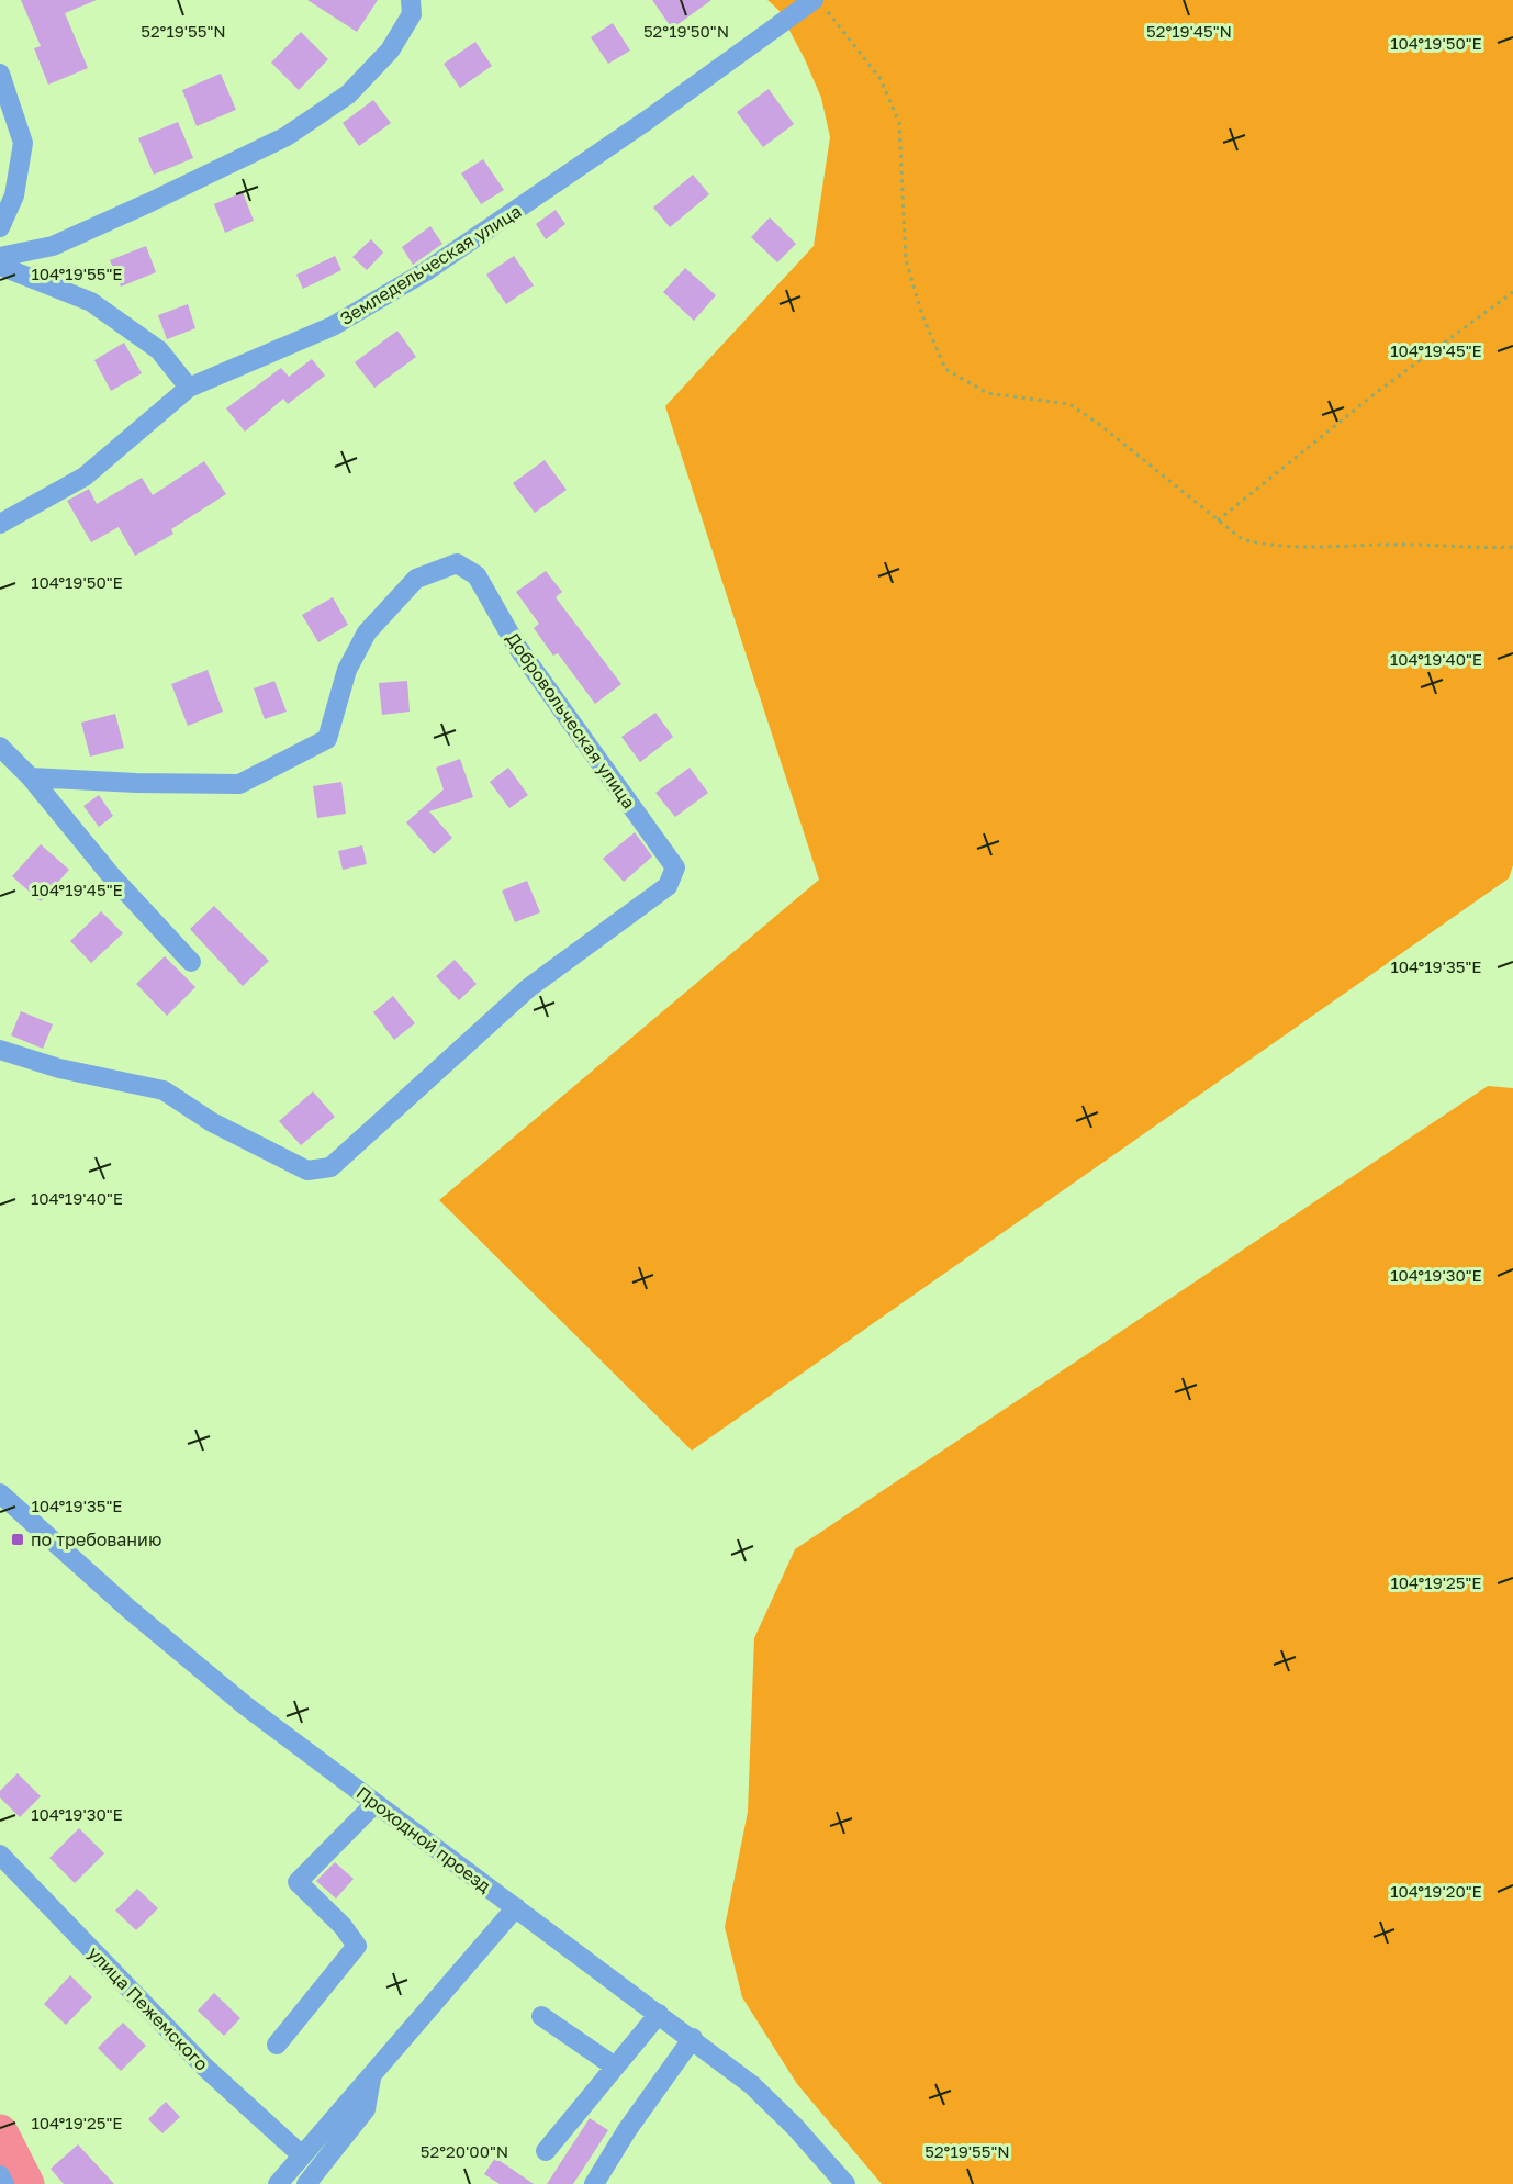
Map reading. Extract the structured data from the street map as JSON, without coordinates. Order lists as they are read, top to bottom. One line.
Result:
{"streets":{"street":["Земледельческая улица","Добровольческая улица","Проходной проезд","улица Пежемского"]},"places":{"transit":["по требованию"]},"coordinates":["52°19'55\"N","52°19'50\"N","52°19'45\"N","104°19'50\"E","104°19'55\"E","104°19'45\"E","104°19'40\"E","104°19'35\"E","104°19'30\"E","104°19'25\"E","104°19'20\"E","52°20'00\"N"]}
